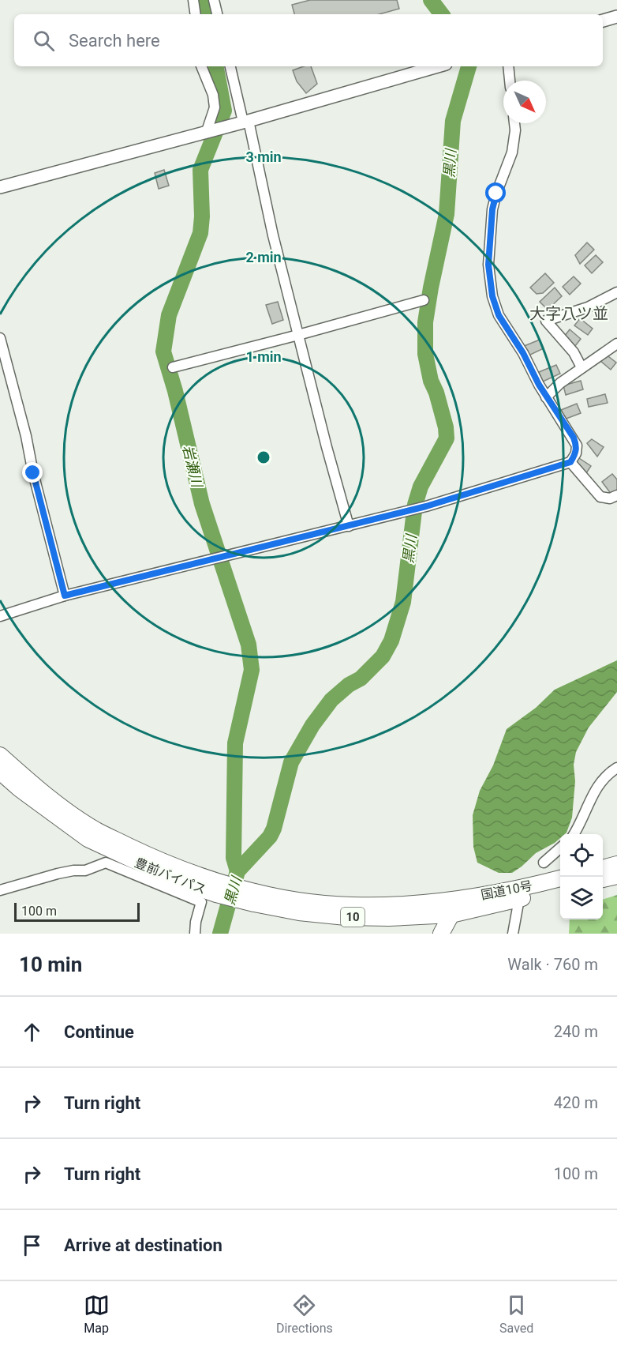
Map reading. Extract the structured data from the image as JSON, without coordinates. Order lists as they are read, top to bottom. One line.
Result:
{"streets":{"main road":["豊前バイパス","国道10号","10"]},"crossings":[["豊前バイパス","国道10号"]],"districts":["大字八ツ並"],"water":["黒川","岩瀬川"],"scale_bar":"100 m","north":"bottom right","page":{"search":"Search here","scale":"100 m","heading":["10 min","Walk · 760 m"],"list":[["Continue","240 m"],["Turn right","420 m"],["Turn right","100 m"],"Arrive at destination"],"nav":["Map","Directions","Saved"]},"rings":["3 min","2 min","1 min"]}
